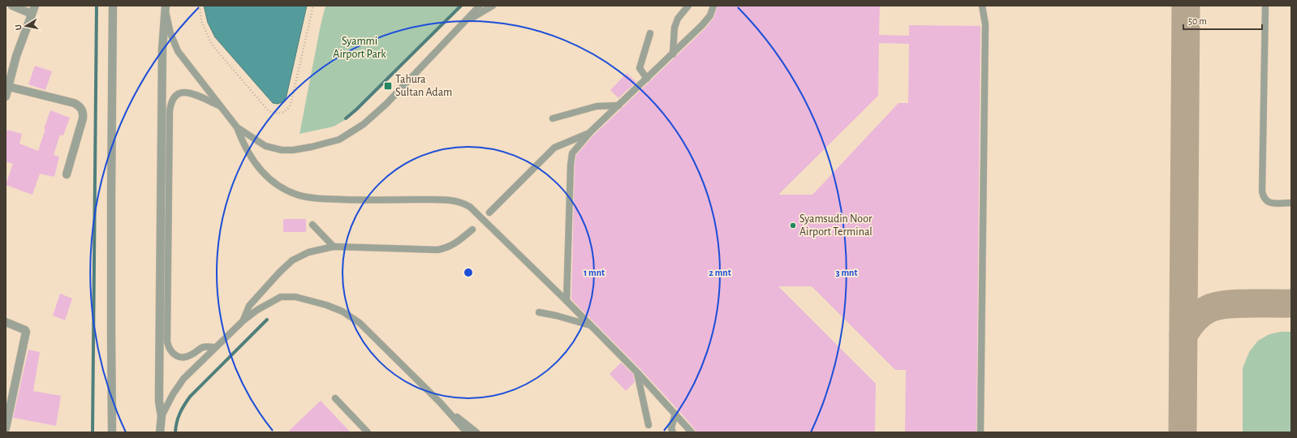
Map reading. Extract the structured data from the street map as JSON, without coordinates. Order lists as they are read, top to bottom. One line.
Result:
{"parks":["Syammi Airport Park"],"places":{"transit":["Tahura Sultan Adam"],"other":["Syamsudin Noor Airport Terminal"]},"scale_bar":"50 m","north":"left","rings":["1 mnt","2 mnt","3 mnt"]}
